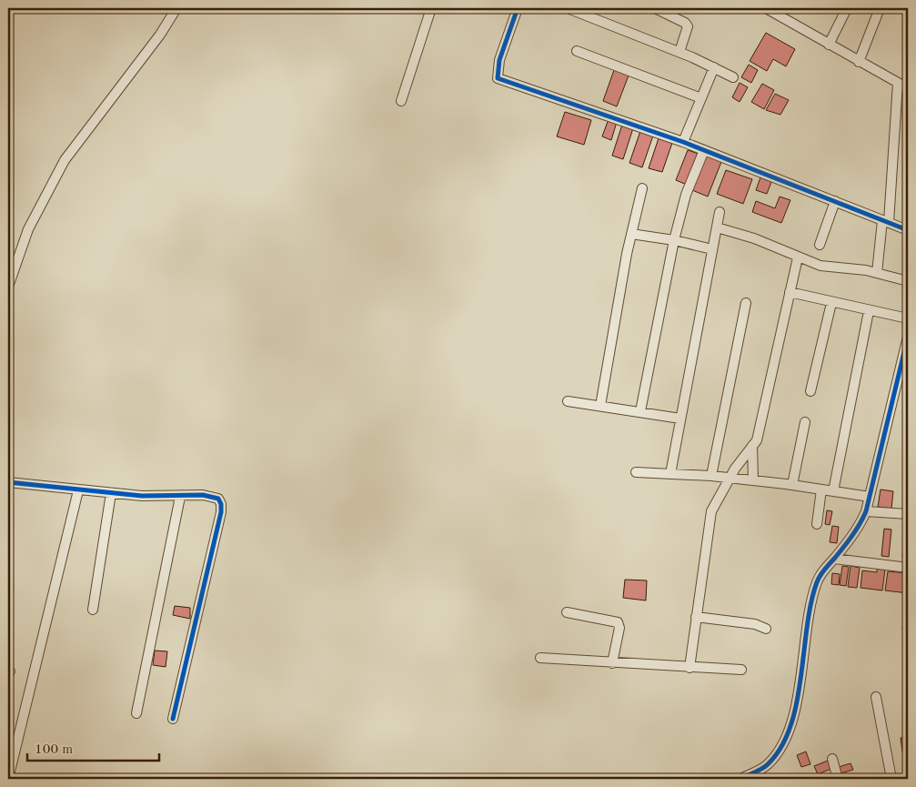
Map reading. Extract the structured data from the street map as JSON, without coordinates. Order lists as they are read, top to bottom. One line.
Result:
{"scale_bar":"100 m"}
